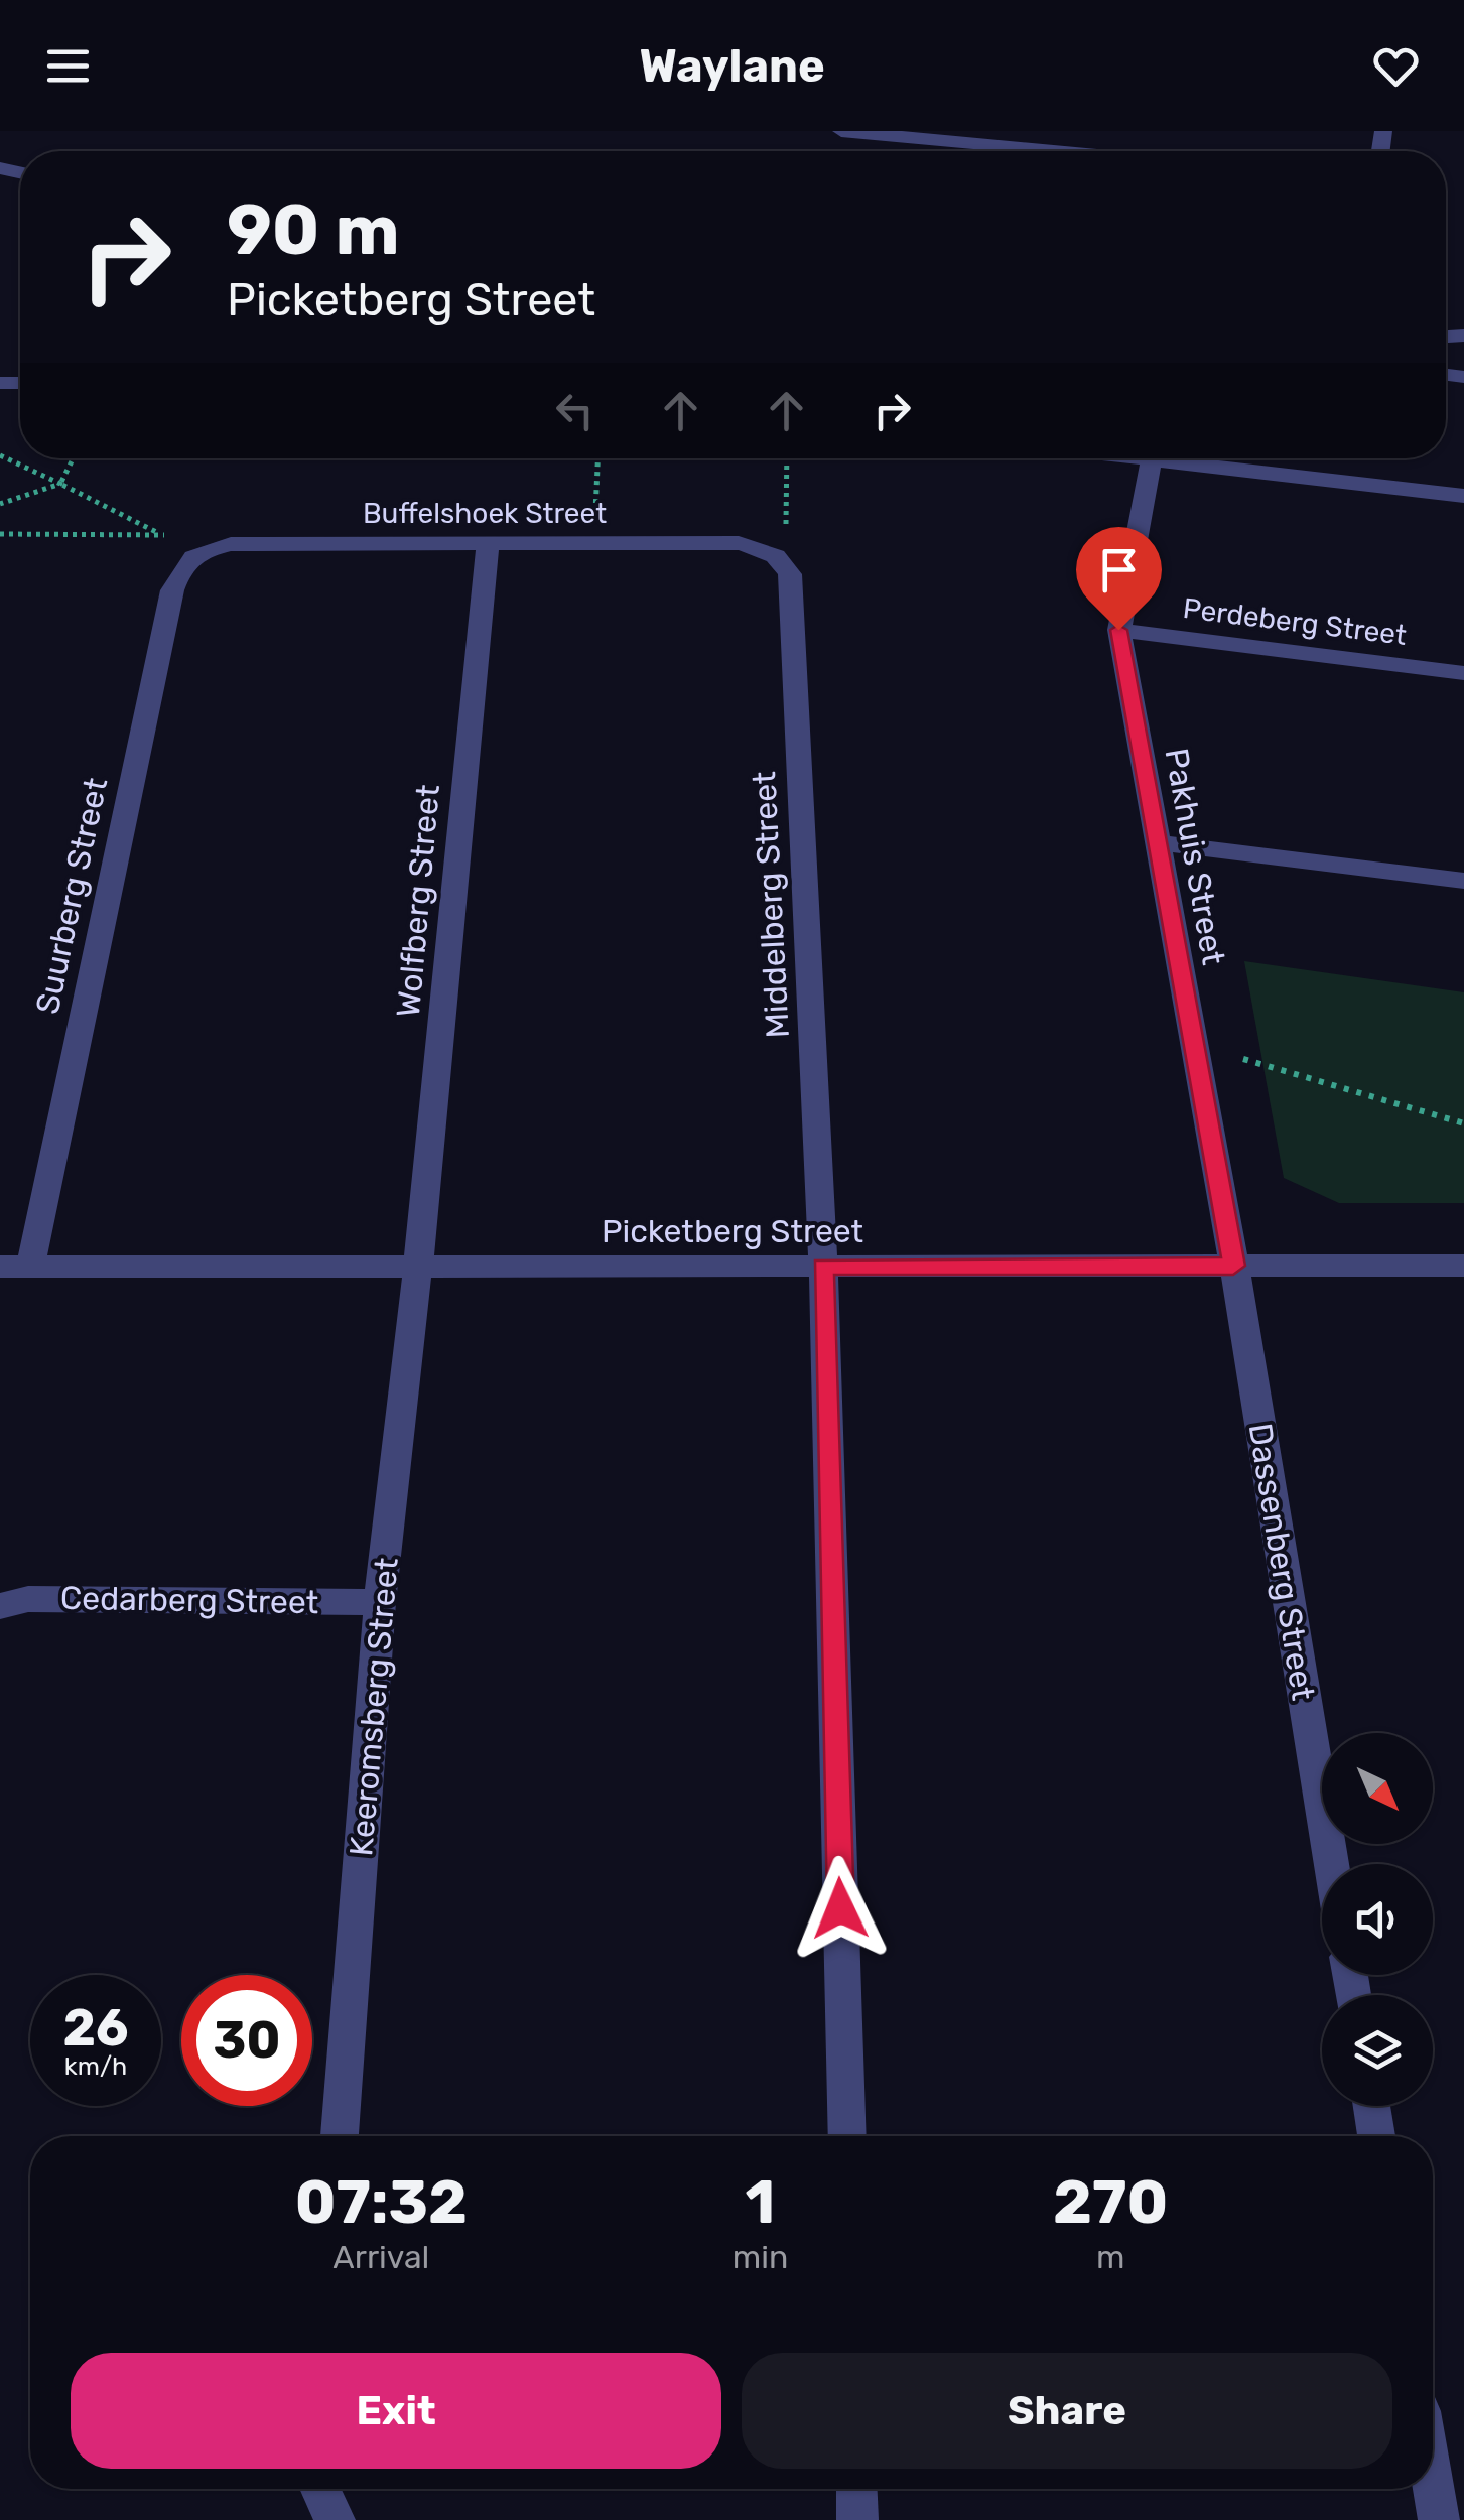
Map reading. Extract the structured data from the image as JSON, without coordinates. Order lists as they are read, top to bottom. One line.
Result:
{"streets":{"street":["Buffelshoek Street","Perdeberg Street","Pakhuis Street","Suurberg Street","Wolfberg Street","Middelberg Street","Picketberg Street","Dassenberg Street","Cedarberg Street","Keeromsberg Street"]},"crossings":[["Buffelshoek Street","Suurberg Street"],["Buffelshoek Street","Wolfberg Street"],["Buffelshoek Street","Middelberg Street"],["Perdeberg Street","Pakhuis Street"],["Pakhuis Street","Picketberg Street"],["Pakhuis Street","Dassenberg Street"],["Suurberg Street","Picketberg Street"],["Wolfberg Street","Picketberg Street"],["Wolfberg Street","Keeromsberg Street"],["Middelberg Street","Picketberg Street"],["Picketberg Street","Dassenberg Street"],["Picketberg Street","Keeromsberg Street"],["Cedarberg Street","Keeromsberg Street"]],"north":"bottom right","page":{"header":"Waylane","turn":["90 m","Picketberg Street"],"speed":"26 km/h","limit":"30","eta":["07:32","Arrival","1","min","270","m"],"buttons":["Exit","Share"]}}
